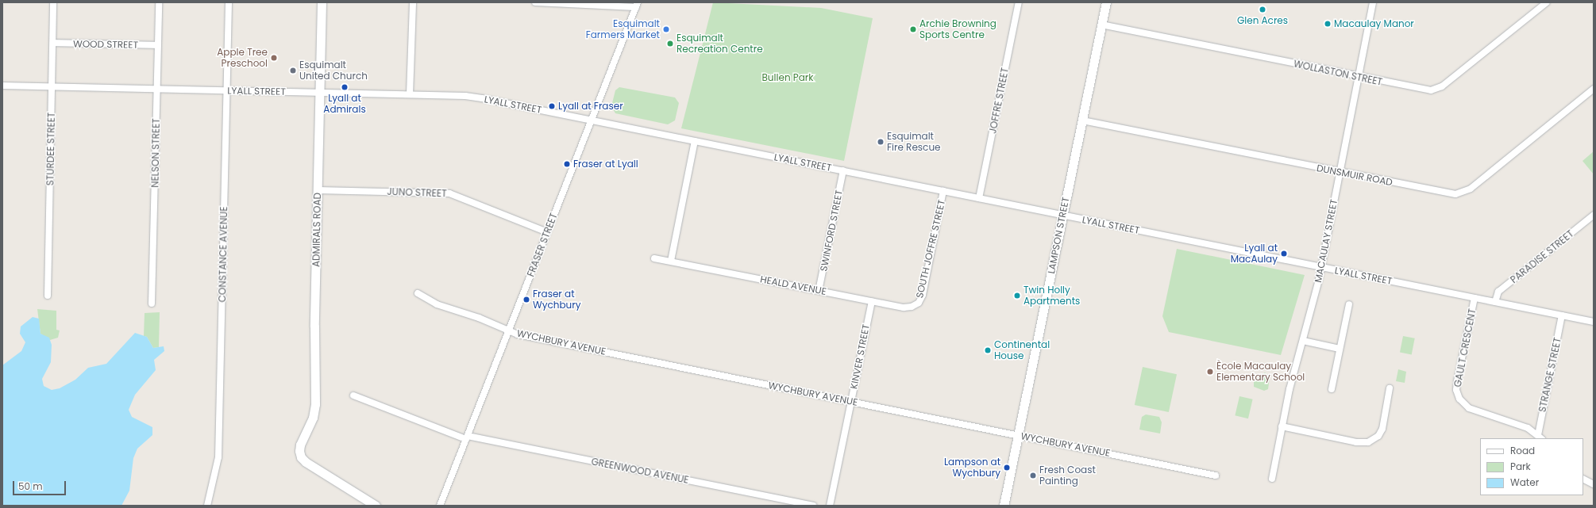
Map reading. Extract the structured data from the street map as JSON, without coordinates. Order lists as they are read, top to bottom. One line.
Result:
{"streets":{"street":["WOOD STREET","WOLLASTON STREET","LYALL STREET","JOFFRE STREET","STURDEE STREET","NELSON STREET","DUNSMUIR ROAD","JUNO STREET","ADMIRALS ROAD","SWINFORD STREET","LAMPSON STREET","MACAULAY STREET","FRASER STREET","SOUTH JOFFRE STREET","CONSTANCE AVENUE","PARADISE STREET","HEALD AVENUE","WYCHBURY AVENUE","GAULT CRESCENT","KINVER STREET","STRANGE STREET","GREENWOOD AVENUE"]},"crossings":[["WOOD STREET","STURDEE STREET"],["WOOD STREET","NELSON STREET"],["WOLLASTON STREET","LAMPSON STREET"],["WOLLASTON STREET","MACAULAY STREET"],["LYALL STREET","JOFFRE STREET"],["LYALL STREET","STURDEE STREET"],["LYALL STREET","NELSON STREET"],["LYALL STREET","ADMIRALS ROAD"],["LYALL STREET","SWINFORD STREET"],["LYALL STREET","LAMPSON STREET"],["LYALL STREET","MACAULAY STREET"],["LYALL STREET","FRASER STREET"],["LYALL STREET","SOUTH JOFFRE STREET"],["LYALL STREET","CONSTANCE AVENUE"],["LYALL STREET","PARADISE STREET"],["LYALL STREET","GAULT CRESCENT"],["LYALL STREET","STRANGE STREET"],["DUNSMUIR ROAD","LAMPSON STREET"],["DUNSMUIR ROAD","MACAULAY STREET"],["JUNO STREET","ADMIRALS ROAD"],["JUNO STREET","FRASER STREET"],["SWINFORD STREET","HEALD AVENUE"],["LAMPSON STREET","WYCHBURY AVENUE"],["FRASER STREET","WYCHBURY AVENUE"],["FRASER STREET","GREENWOOD AVENUE"],["SOUTH JOFFRE STREET","HEALD AVENUE"],["HEALD AVENUE","KINVER STREET"],["WYCHBURY AVENUE","KINVER STREET"],["GAULT CRESCENT","STRANGE STREET"]],"parks":["Bullen Park"],"places":["Glen Acres","Macaulay Manor","Esquimalt Farmers Market","Archie Browning Sports Centre","Esquimalt Recreation Centre","Apple Tree Preschool","Esquimalt United Church","Lyall at Admirals","Lyall at Fraser","Esquimalt Fire Rescue","Fraser at Lyall","Lyall at MacAulay","Twin Holly Apartments","Fraser at Wychbury","Continental House","Ècole Macaulay Elementary School","Lampson at Wychbury","Fresh Coast Painting"],"legend":["Road","Park","Water"],"scale_bar":"50 m"}
